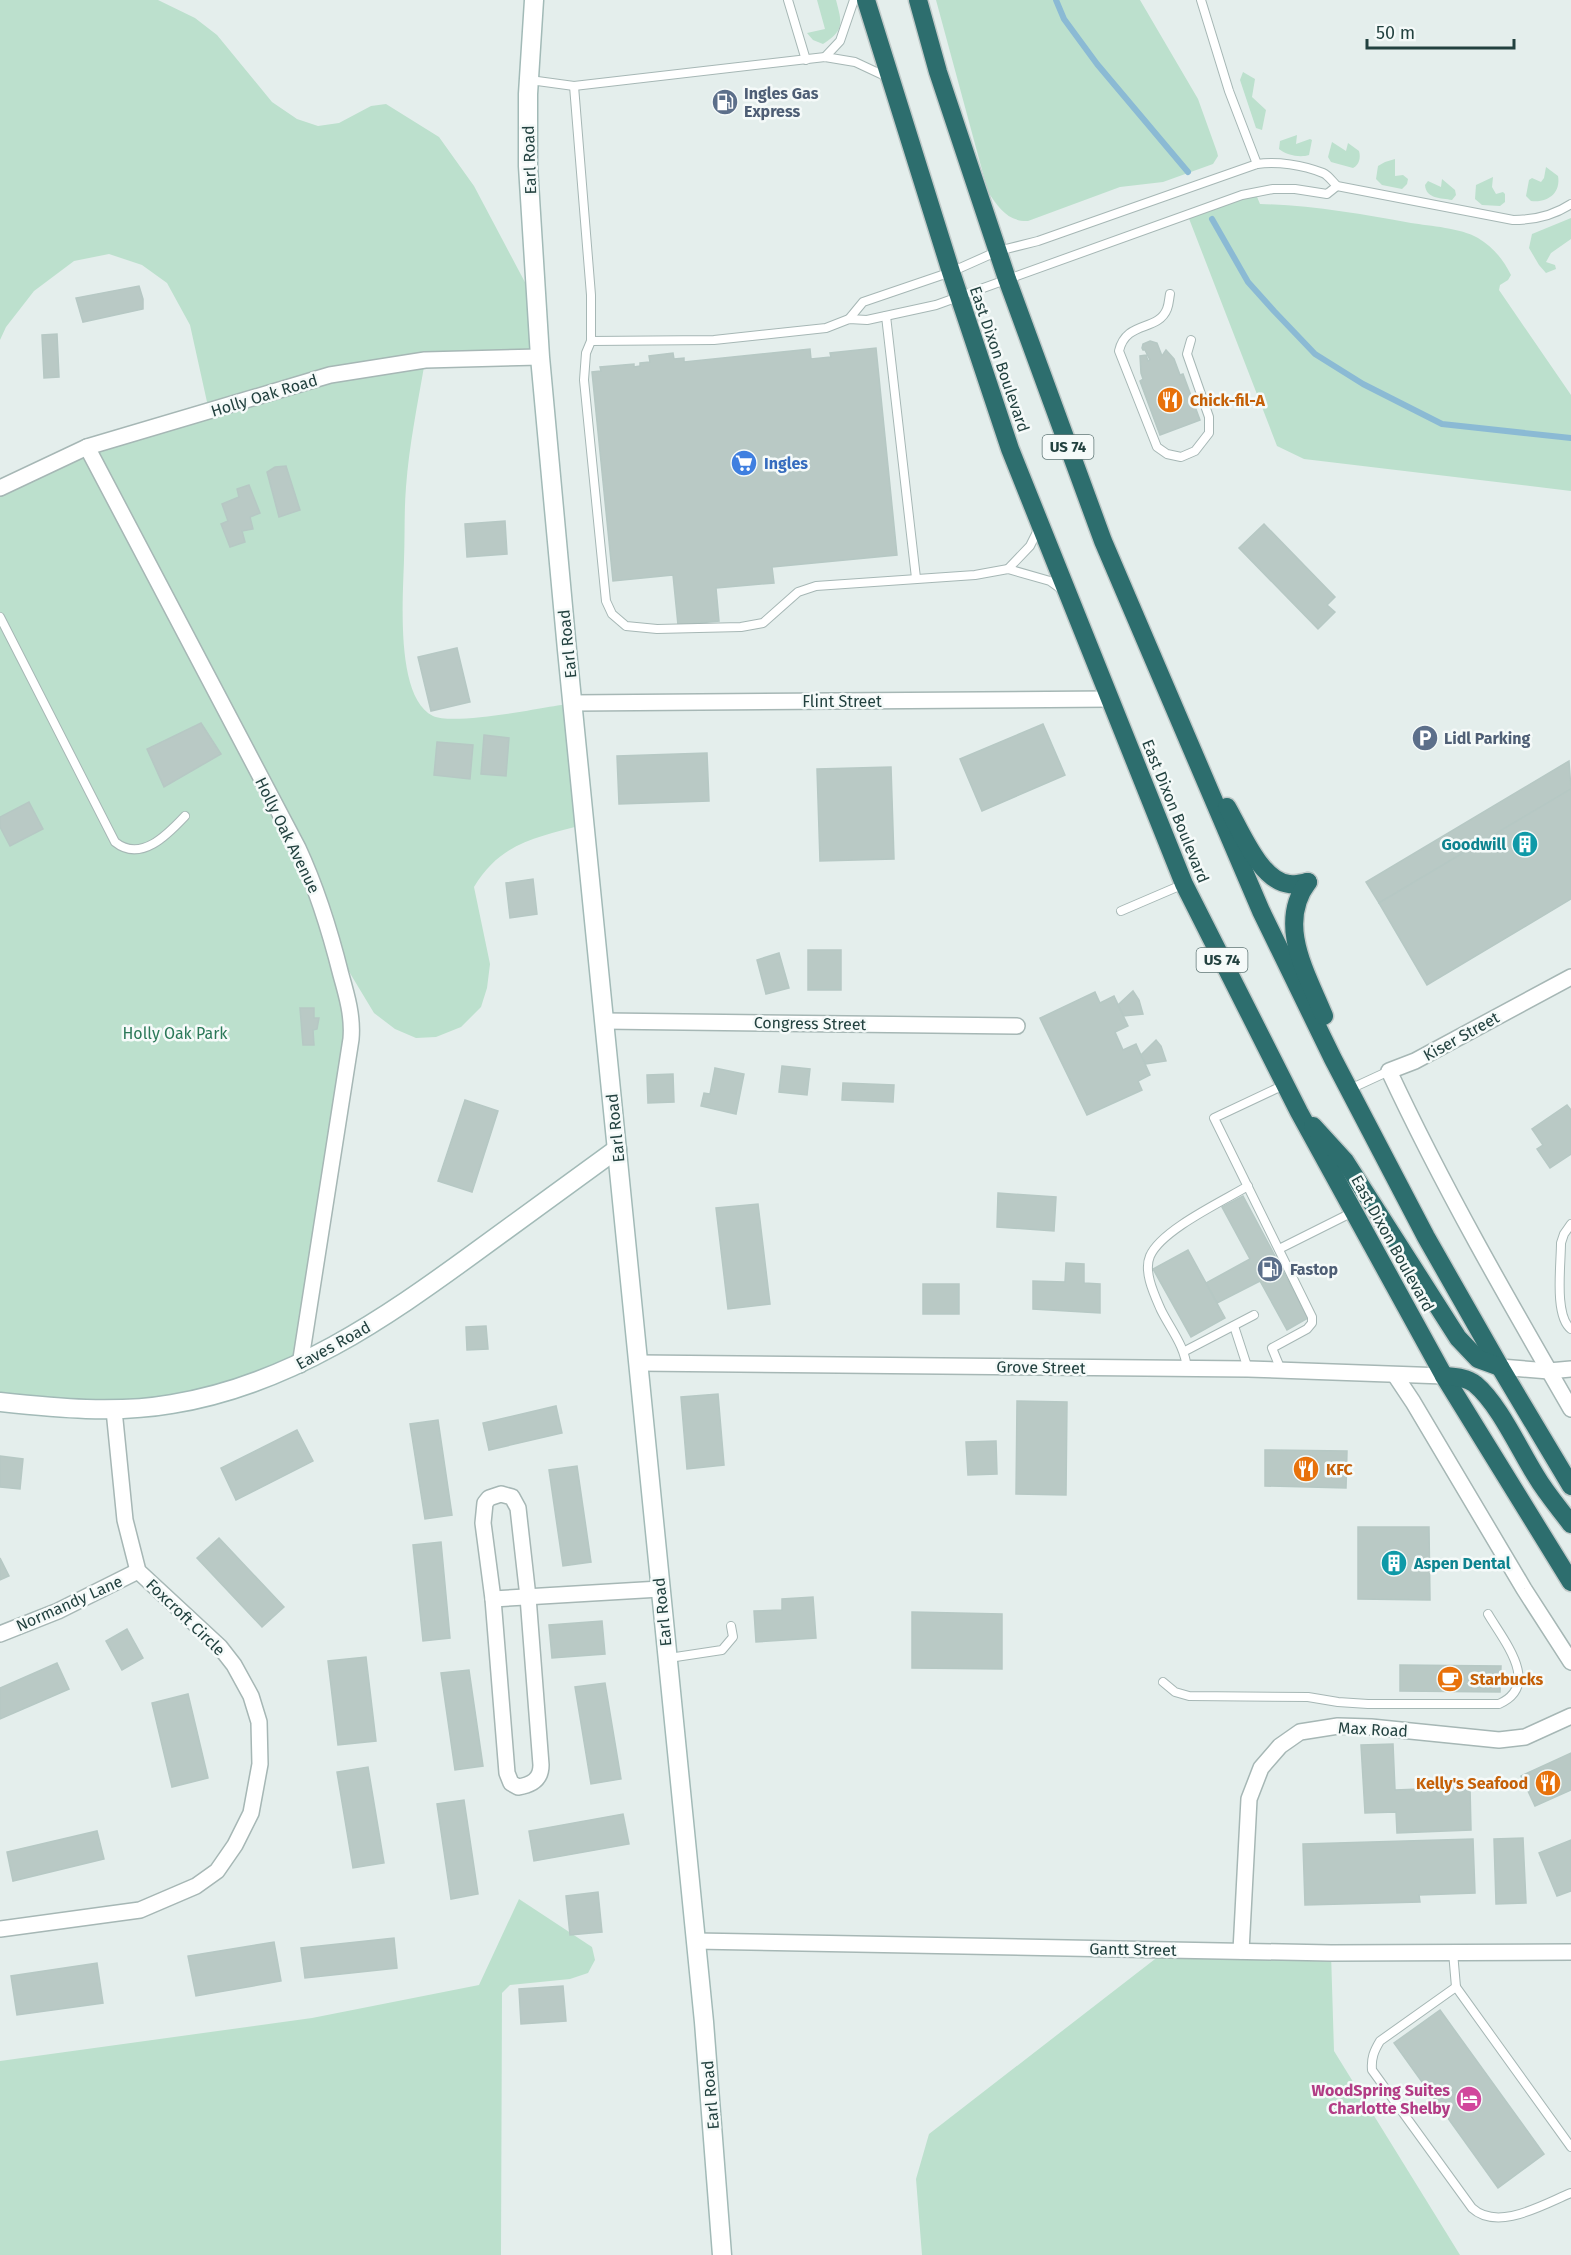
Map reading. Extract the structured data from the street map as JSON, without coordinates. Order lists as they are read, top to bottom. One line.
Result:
{"streets":{"highway":["East Dixon Boulevard","US 74"],"main road":["Earl Road","Eaves Road"],"street":["Holly Oak Road","Flint Street","Holly Oak Avenue","Congress Street","Kiser Street","Grove Street","Normandy Lane","Foxcroft Circle","Max Road","Gantt Street"]},"crossings":[["Earl Road","Holly Oak Road"],["Earl Road","Flint Street"],["Earl Road","Congress Street"],["Earl Road","Eaves Road"],["Earl Road","Grove Street"],["Earl Road","Gantt Street"],["East Dixon Boulevard","Flint Street"],["East Dixon Boulevard","Kiser Street"],["East Dixon Boulevard","Grove Street"],["Holly Oak Road","Holly Oak Avenue"],["Holly Oak Avenue","Eaves Road"],["Eaves Road","Foxcroft Circle"],["Normandy Lane","Foxcroft Circle"],["Max Road","Gantt Street"]],"parks":["Holly Oak Park"],"places":{"fuel station":["Ingles Gas Express","Fastop"],"restaurant":["Chick-fil-A","KFC","Kelly's Seafood"],"supermarket":["Ingles"],"parking":["Lidl Parking"],"building":["Goodwill","Aspen Dental"],"cafe":["Starbucks"],"hotel":["WoodSpring Suites Charlotte Shelby"]},"scale_bar":"50 m"}
